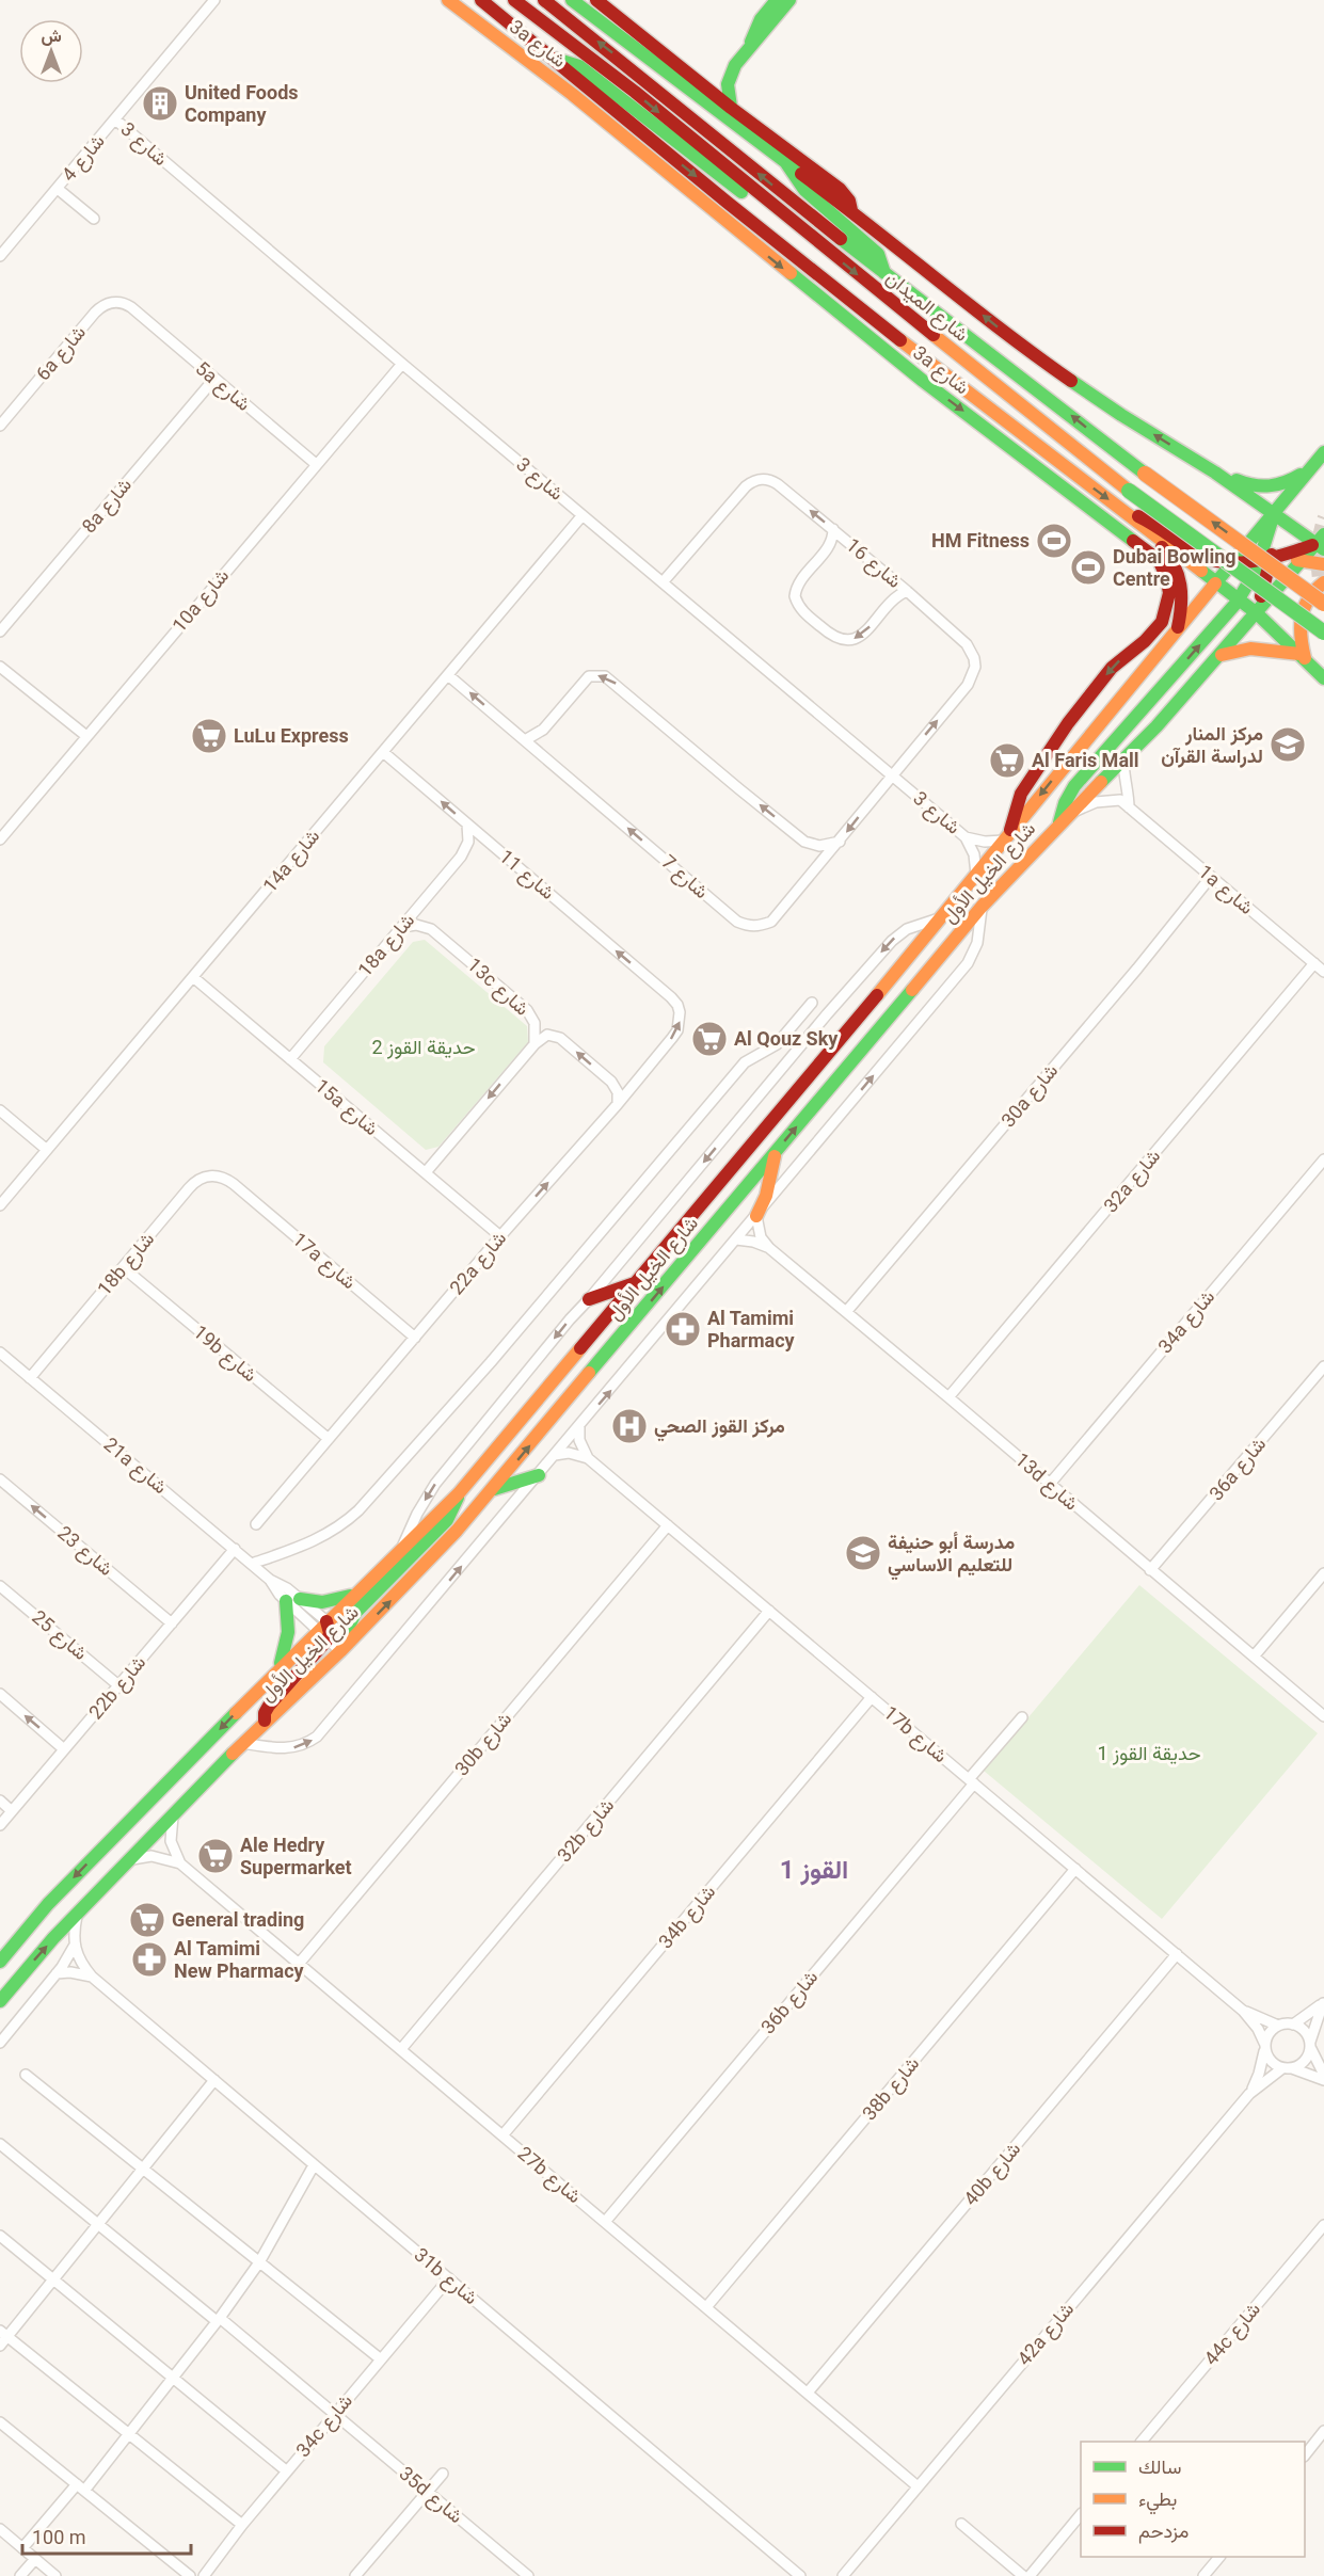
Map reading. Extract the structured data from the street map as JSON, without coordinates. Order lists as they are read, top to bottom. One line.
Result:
{"streets":{"main road":["3a شارع","شارع الميدان","شارع الخيل الأول"],"street":["شارع 3","شارع 4","6a شارع","5a شارع","8a شارع","شارع 16","10a شارع","14a شارع","شارع 11","شارع 7","1a شارع","18a شارع","13c شارع","30a شارع","15a شارع","32a شارع","17a شارع","22a شارع","18b شارع","34a شارع","19b شارع","21a شارع","36a شارع","13d شارع","شارع 23","شارع 25","22b شارع","17b شارع","30b شارع","32b شارع","34b شارع","36b شارع","38b شارع","40b شارع","27b شارع","31b شارع","42a شارع","44c شارع","34c شارع","35d شارع"]},"crossings":[["3a شارع","شارع 3"],["3a شارع","شارع الخيل الأول"],["شارع 3","شارع 4"],["شارع 3","شارع 16"],["شارع 3","10a شارع"],["شارع 3","14a شارع"],["شارع 3","شارع الخيل الأول"],["شارع 3","شارع 7"],["6a شارع","5a شارع"],["5a شارع","8a شارع"],["5a شارع","10a شارع"],["شارع 16","شارع 7"],["14a شارع","شارع 11"],["14a شارع","شارع 7"],["14a شارع","15a شارع"],["شارع الخيل الأول","1a شارع"],["شارع الخيل الأول","21a شارع"],["شارع الخيل الأول","27b شارع"],["شارع 11","18a شارع"],["شارع 11","22a شارع"],["1a شارع","30a شارع"],["1a شارع","32a شارع"],["18a شارع","13c شارع"],["18a شارع","15a شارع"],["13c شارع","22a شارع"],["30a شارع","13d شارع"],["15a شارع","22a شارع"],["32a شارع","13d شارع"],["17a شارع","22a شارع"],["17a شارع","18b شارع"],["22a شارع","19b شارع"],["18b شارع","19b شارع"],["18b شارع","21a شارع"],["34a شارع","13d شارع"],["21a شارع","22b شارع"],["36a شارع","13d شارع"],["شارع 23","22b شارع"],["شارع 25","22b شارع"],["17b شارع","30b شارع"],["17b شارع","32b شارع"],["17b شارع","34b شارع"],["17b شارع","36b شارع"],["17b شارع","38b شارع"],["17b شارع","40b شارع"],["17b شارع","42a شارع"],["30b شارع","27b شارع"],["32b شارع","27b شارع"],["34b شارع","27b شارع"],["36b شارع","27b شارع"],["38b شارع","27b شارع"],["40b شارع","27b شارع"],["27b شارع","42a شارع"],["31b شارع","34c شارع"],["34c شارع","35d شارع"]],"one_way":["شارع 11","شارع 23"],"districts":["القوز 1"],"parks":["حديقة القوز 2","حديقة القوز 1"],"places":{"building":["United Foods Company"],"sports":["HM Fitness","Dubai Bowling Centre"],"supermarket":["LuLu Express","Al Faris Mall","Al Qouz Sky","Ale Hedry Supermarket","General trading"],"school or university":["مركز المنار لدراسة القرآن","مدرسة أبو حنيفة للتعليم الاساسي"],"pharmacy":["Al Tamimi Pharmacy","Al Tamimi New Pharmacy"],"hospital":["مركز القوز الصحي"]},"legend":["سالك","بطيء","مزدحم"],"scale_bar":"100 m","north":"top"}
